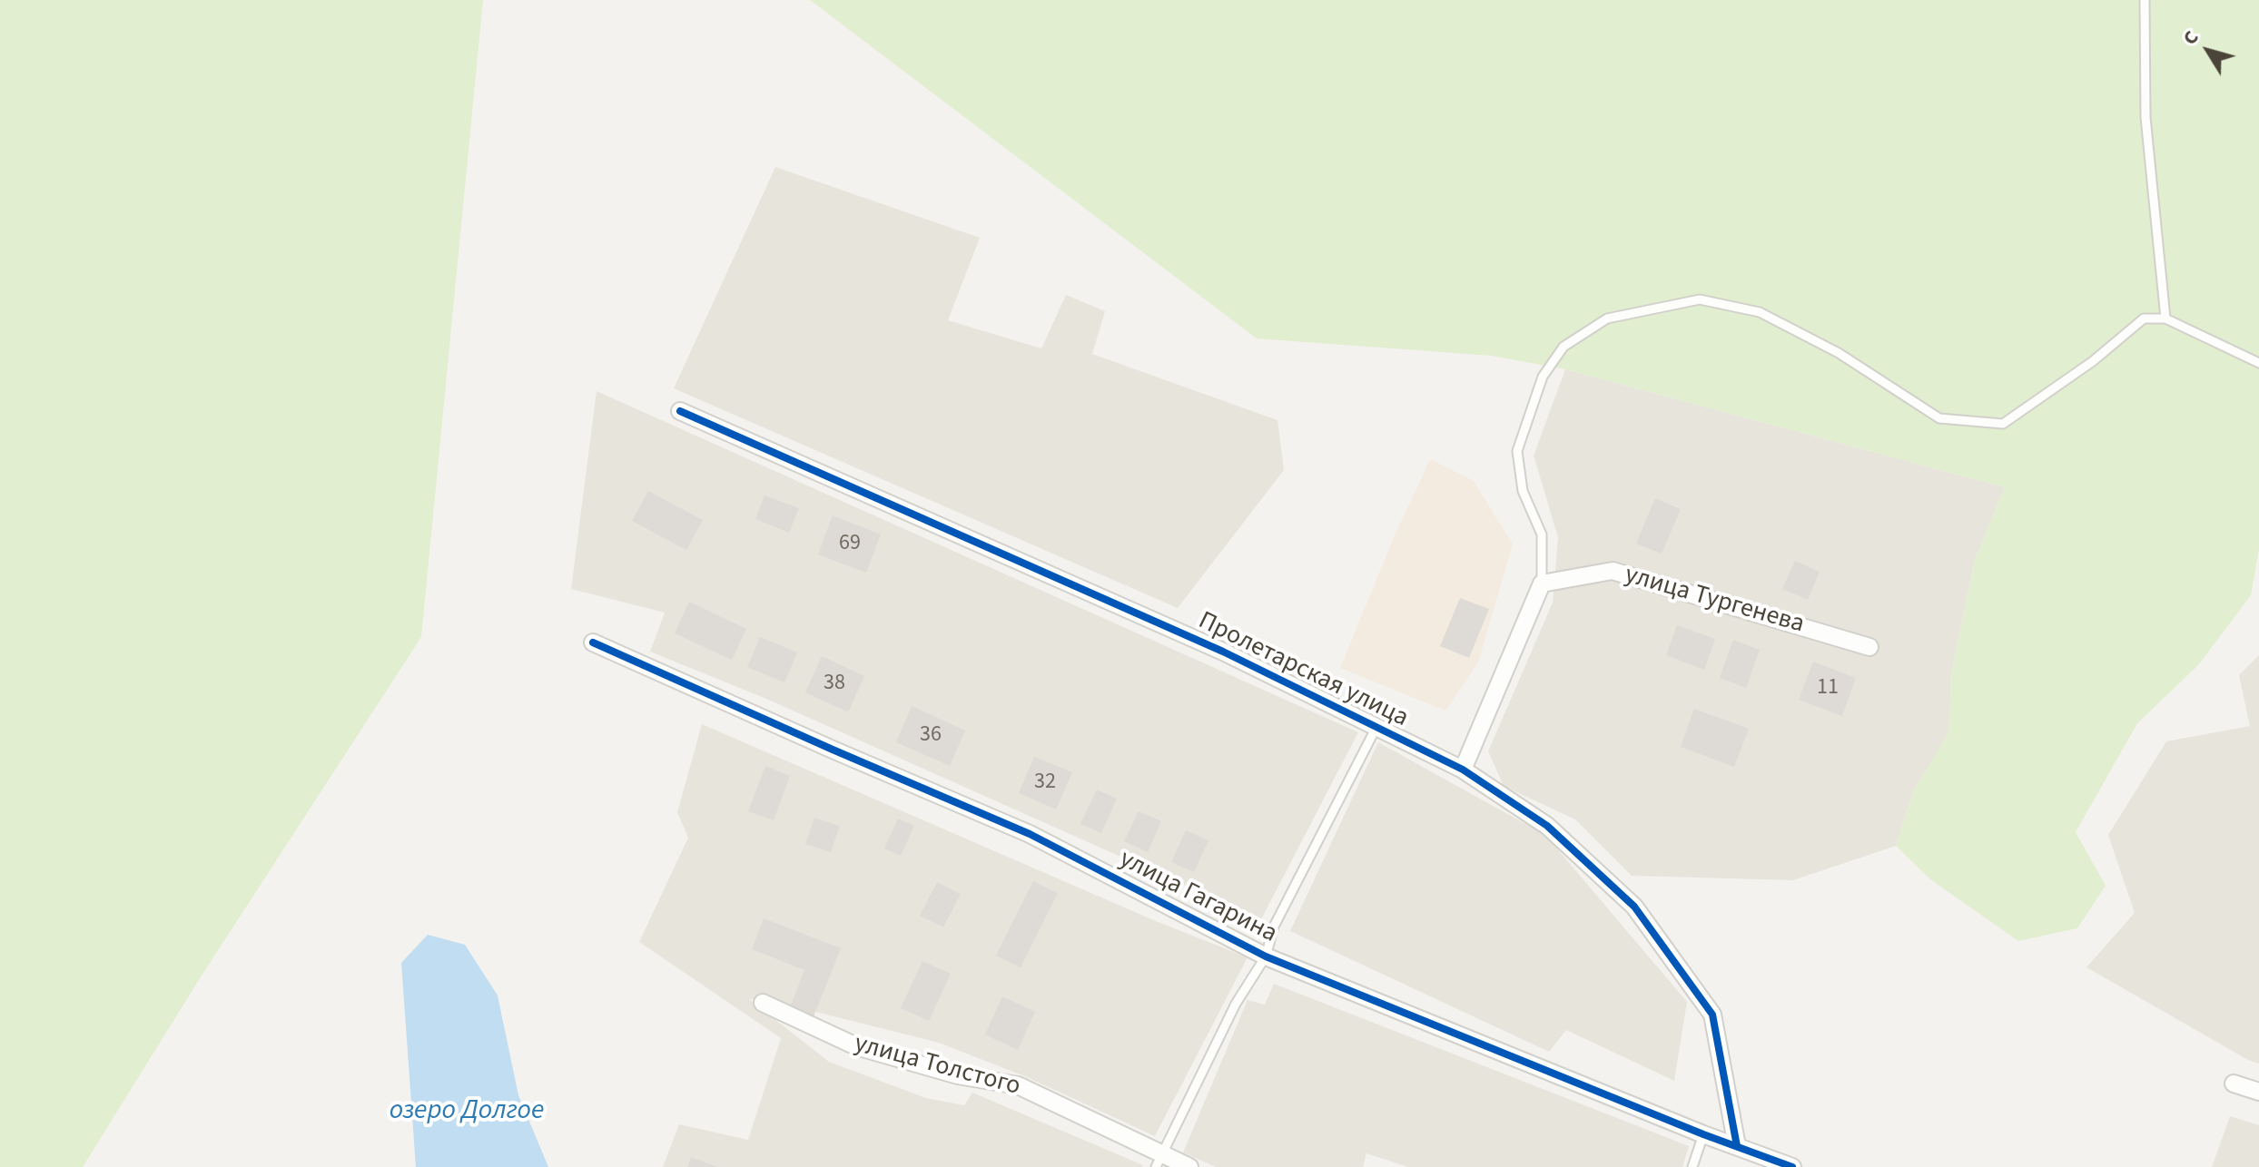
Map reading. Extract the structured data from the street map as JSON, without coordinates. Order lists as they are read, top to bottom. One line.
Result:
{"streets":{"street":["улица Тургенева","Пролетарская улица","улица Гагарина","улица Толстого"]},"crossings":[["Пролетарская улица","улица Гагарина"]],"water":["озеро Долгое"],"house_numbers":["69","38","11","36","32"],"north":"top left"}
